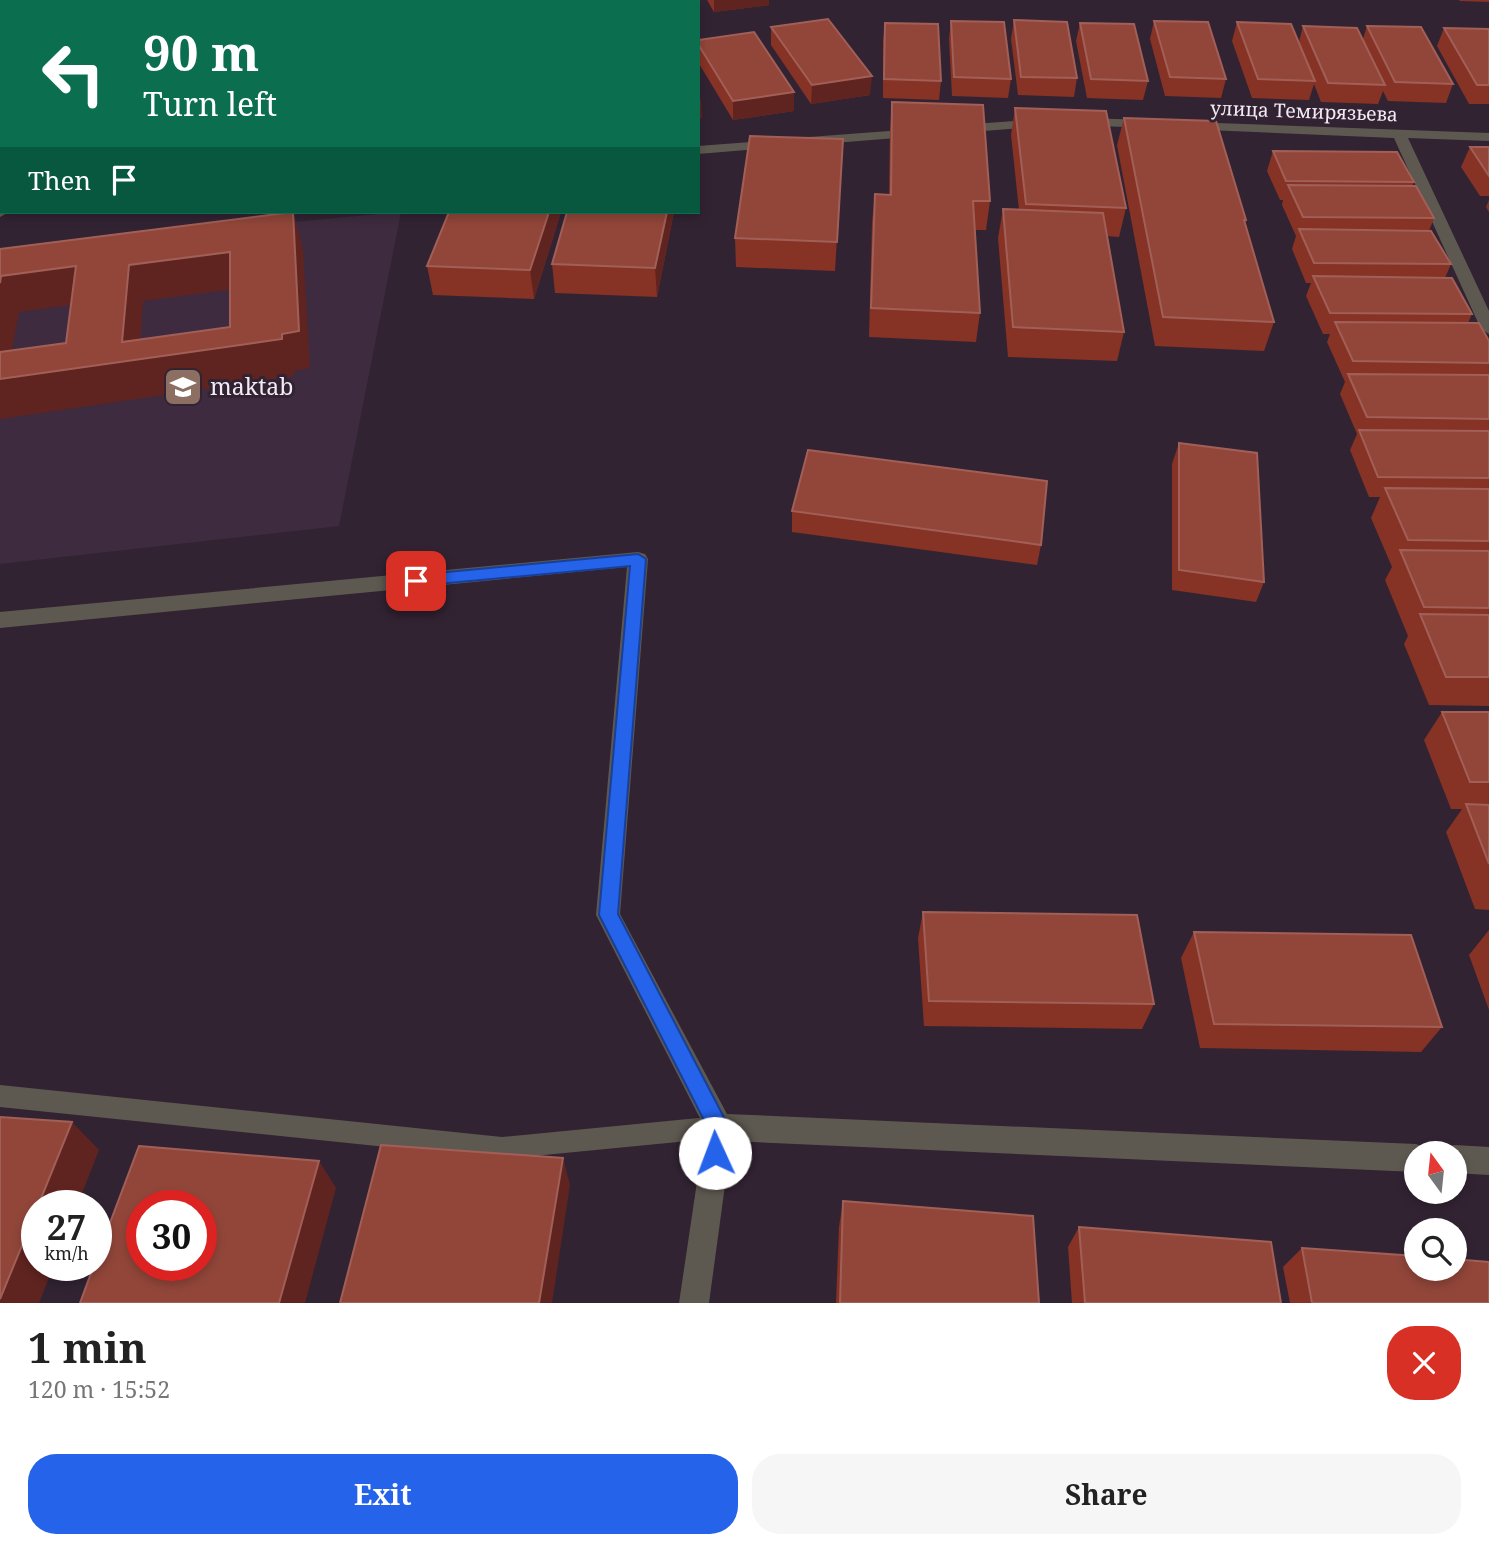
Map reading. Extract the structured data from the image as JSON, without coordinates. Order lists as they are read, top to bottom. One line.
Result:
{"streets":{"street":["улица Темирязьева"]},"places":{"school or university":["maktab"]},"north":"top","page":{"turn":["90 m","Turn left"],"then":"Then","speed":"27 km/h","limit":"30","heading":["1 min","120 m · 15:52"],"buttons":["Exit","Share"]}}
